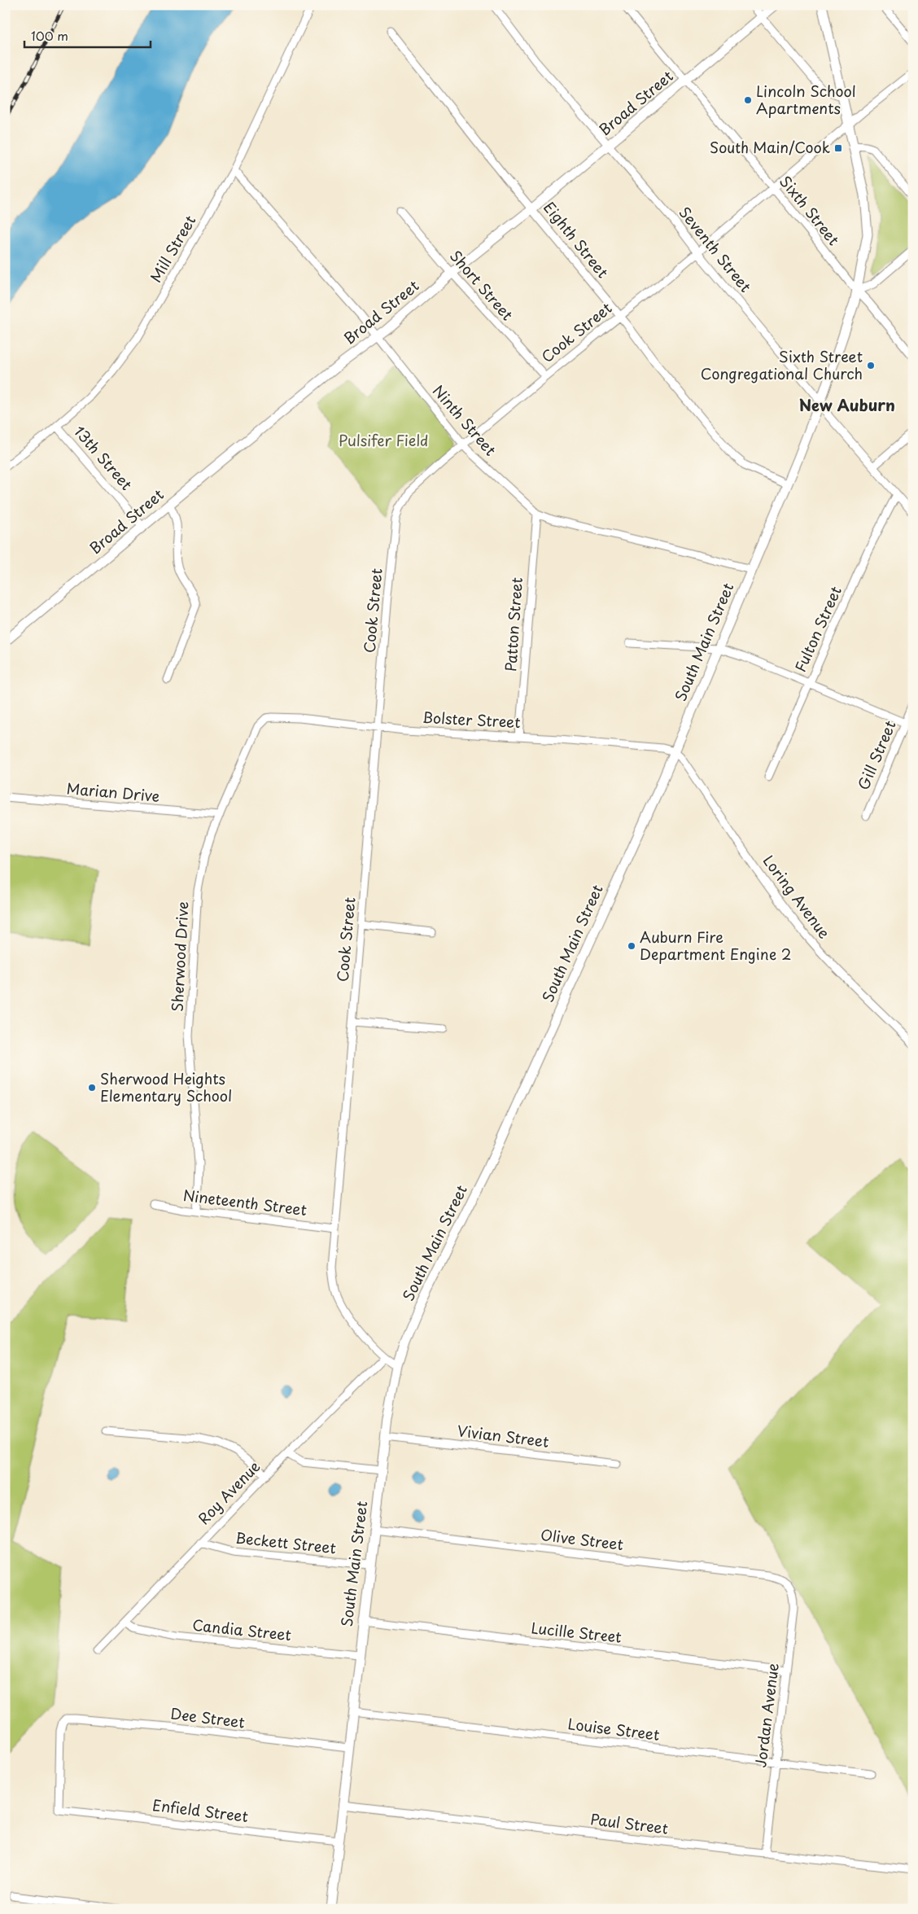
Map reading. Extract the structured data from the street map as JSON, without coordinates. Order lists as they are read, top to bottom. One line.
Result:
{"streets":{"street":["Broad Street","Sixth Street","Eighth Street","Mill Street","Seventh Street","Short Street","Cook Street","Ninth Street","13th Street","Patton Street","Fulton Street","South Main Street","Bolster Street","Gill Street","Marian Drive","Loring Avenue","Sherwood Drive","Nineteenth Street","Vivian Street","Roy Avenue","Olive Street","Beckett Street","Candia Street","Lucille Street","Jordan Avenue","Dee Street","Louise Street","Enfield Street","Paul Street"]},"crossings":[["Broad Street","Sixth Street"],["Broad Street","Eighth Street"],["Broad Street","Seventh Street"],["Broad Street","Short Street"],["Broad Street","Ninth Street"],["Broad Street","13th Street"],["Sixth Street","Cook Street"],["Sixth Street","South Main Street"],["Eighth Street","Cook Street"],["Eighth Street","South Main Street"],["Mill Street","Ninth Street"],["Mill Street","13th Street"],["Seventh Street","Cook Street"],["Seventh Street","Fulton Street"],["Seventh Street","South Main Street"],["Short Street","Cook Street"],["Cook Street","Ninth Street"],["Cook Street","South Main Street"],["Cook Street","Bolster Street"],["Cook Street","Nineteenth Street"],["Cook Street","Roy Avenue"],["Ninth Street","Patton Street"],["Ninth Street","South Main Street"],["Patton Street","Bolster Street"],["South Main Street","Bolster Street"],["South Main Street","Loring Avenue"],["South Main Street","Vivian Street"],["South Main Street","Olive Street"],["South Main Street","Beckett Street"],["South Main Street","Candia Street"],["South Main Street","Lucille Street"],["South Main Street","Dee Street"],["South Main Street","Louise Street"],["South Main Street","Enfield Street"],["South Main Street","Paul Street"],["Bolster Street","Loring Avenue"],["Bolster Street","Sherwood Drive"],["Marian Drive","Sherwood Drive"],["Sherwood Drive","Nineteenth Street"],["Roy Avenue","Beckett Street"],["Roy Avenue","Candia Street"],["Olive Street","Jordan Avenue"],["Lucille Street","Jordan Avenue"],["Jordan Avenue","Louise Street"],["Jordan Avenue","Paul Street"],["Dee Street","Enfield Street"]],"districts":["New Auburn"],"parks":["Pulsifer Field"],"places":{"other":["Lincoln School Apartments","Sixth Street Congregational Church","Auburn Fire Department Engine 2","Sherwood Heights Elementary School"],"transit":["South Main/Cook"]},"scale_bar":"100 m"}
